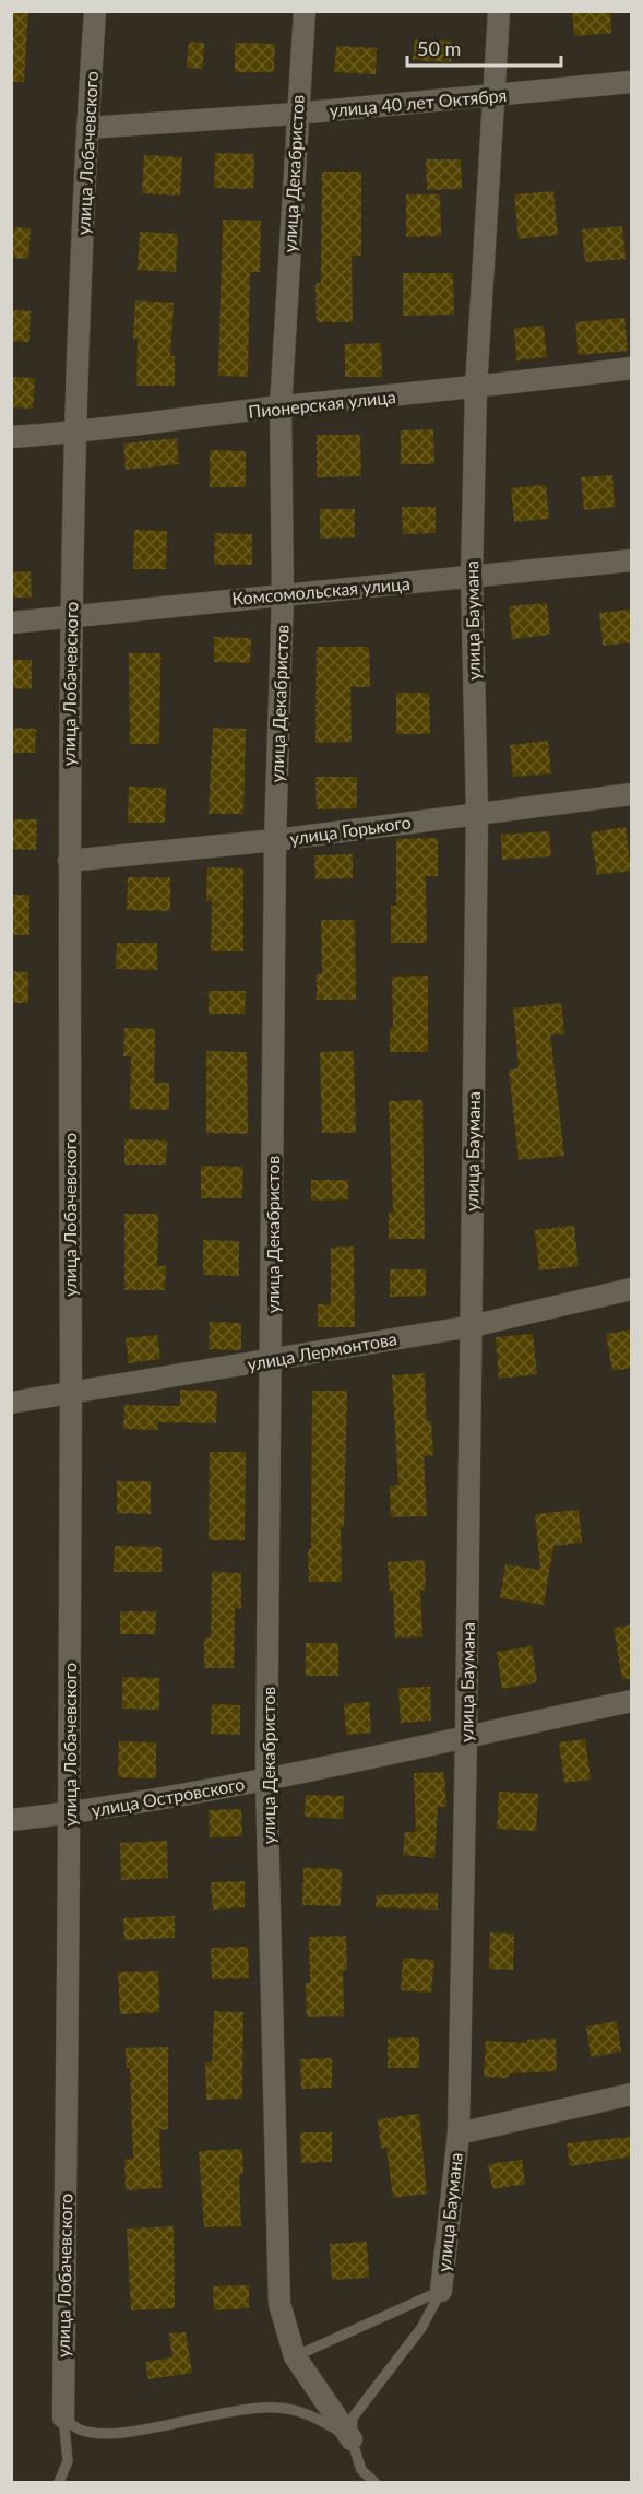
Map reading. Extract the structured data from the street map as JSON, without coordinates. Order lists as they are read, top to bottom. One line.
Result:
{"streets":{"street":["улица 40 лет Октября","улица Лобачевского","улица Декабристов","Пионерская улица","Комсомольская улица","улица Баумана","улица Горького","улица Лермонтова","улица Островского"]},"crossings":[["улица 40 лет Октября","улица Лобачевского"],["улица 40 лет Октября","улица Декабристов"],["улица 40 лет Октября","улица Баумана"],["улица Лобачевского","Пионерская улица"],["улица Лобачевского","Комсомольская улица"],["улица Лобачевского","улица Горького"],["улица Лобачевского","улица Лермонтова"],["улица Лобачевского","улица Островского"],["улица Декабристов","Пионерская улица"],["улица Декабристов","Комсомольская улица"],["улица Декабристов","улица Горького"],["улица Декабристов","улица Лермонтова"],["улица Декабристов","улица Островского"],["Пионерская улица","улица Баумана"],["Комсомольская улица","улица Баумана"],["улица Баумана","улица Горького"],["улица Баумана","улица Лермонтова"],["улица Баумана","улица Островского"]],"scale_bar":"50 m"}
